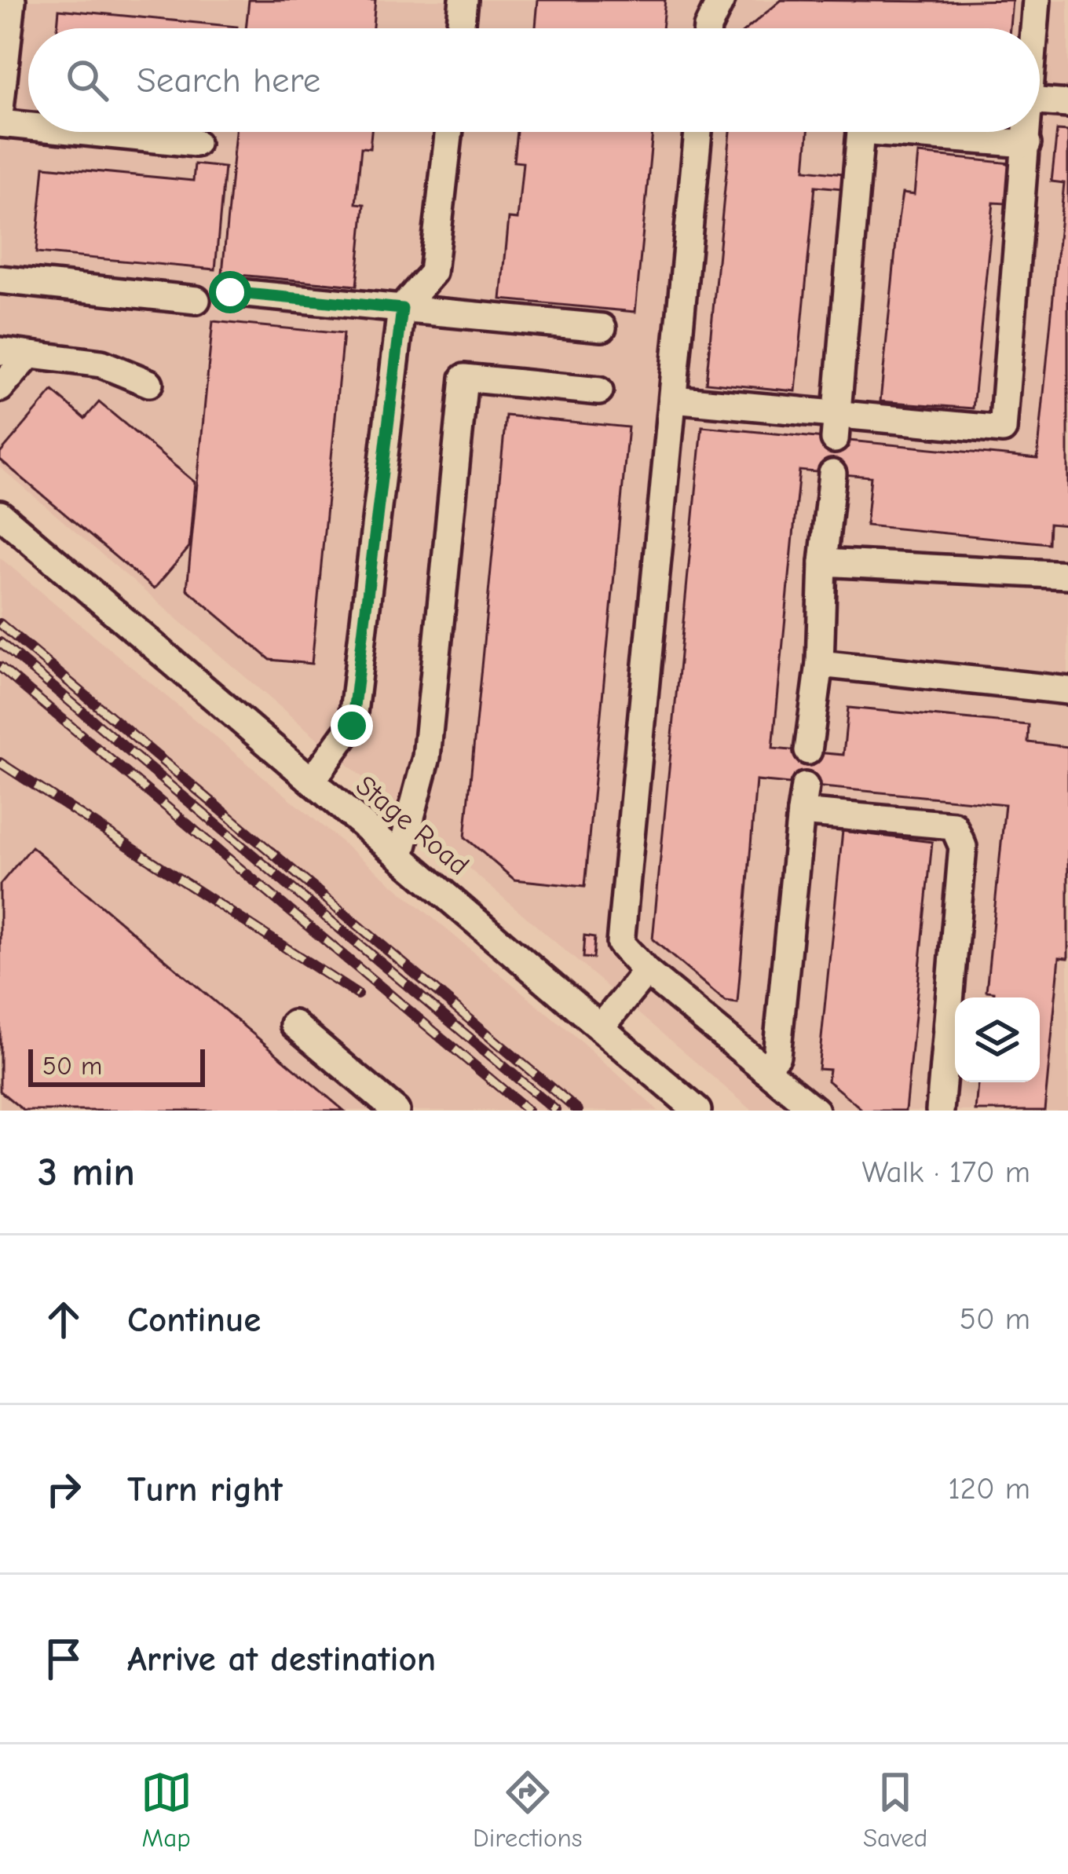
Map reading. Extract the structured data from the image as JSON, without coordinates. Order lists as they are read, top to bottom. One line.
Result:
{"streets":{"street":["Stage Road"]},"scale_bar":"50 m","page":{"search":"Search here","scale":"50 m","heading":["3 min","Walk · 170 m"],"list":[["Continue","50 m"],["Turn right","120 m"],"Arrive at destination"],"nav":["Map","Directions","Saved"]}}
